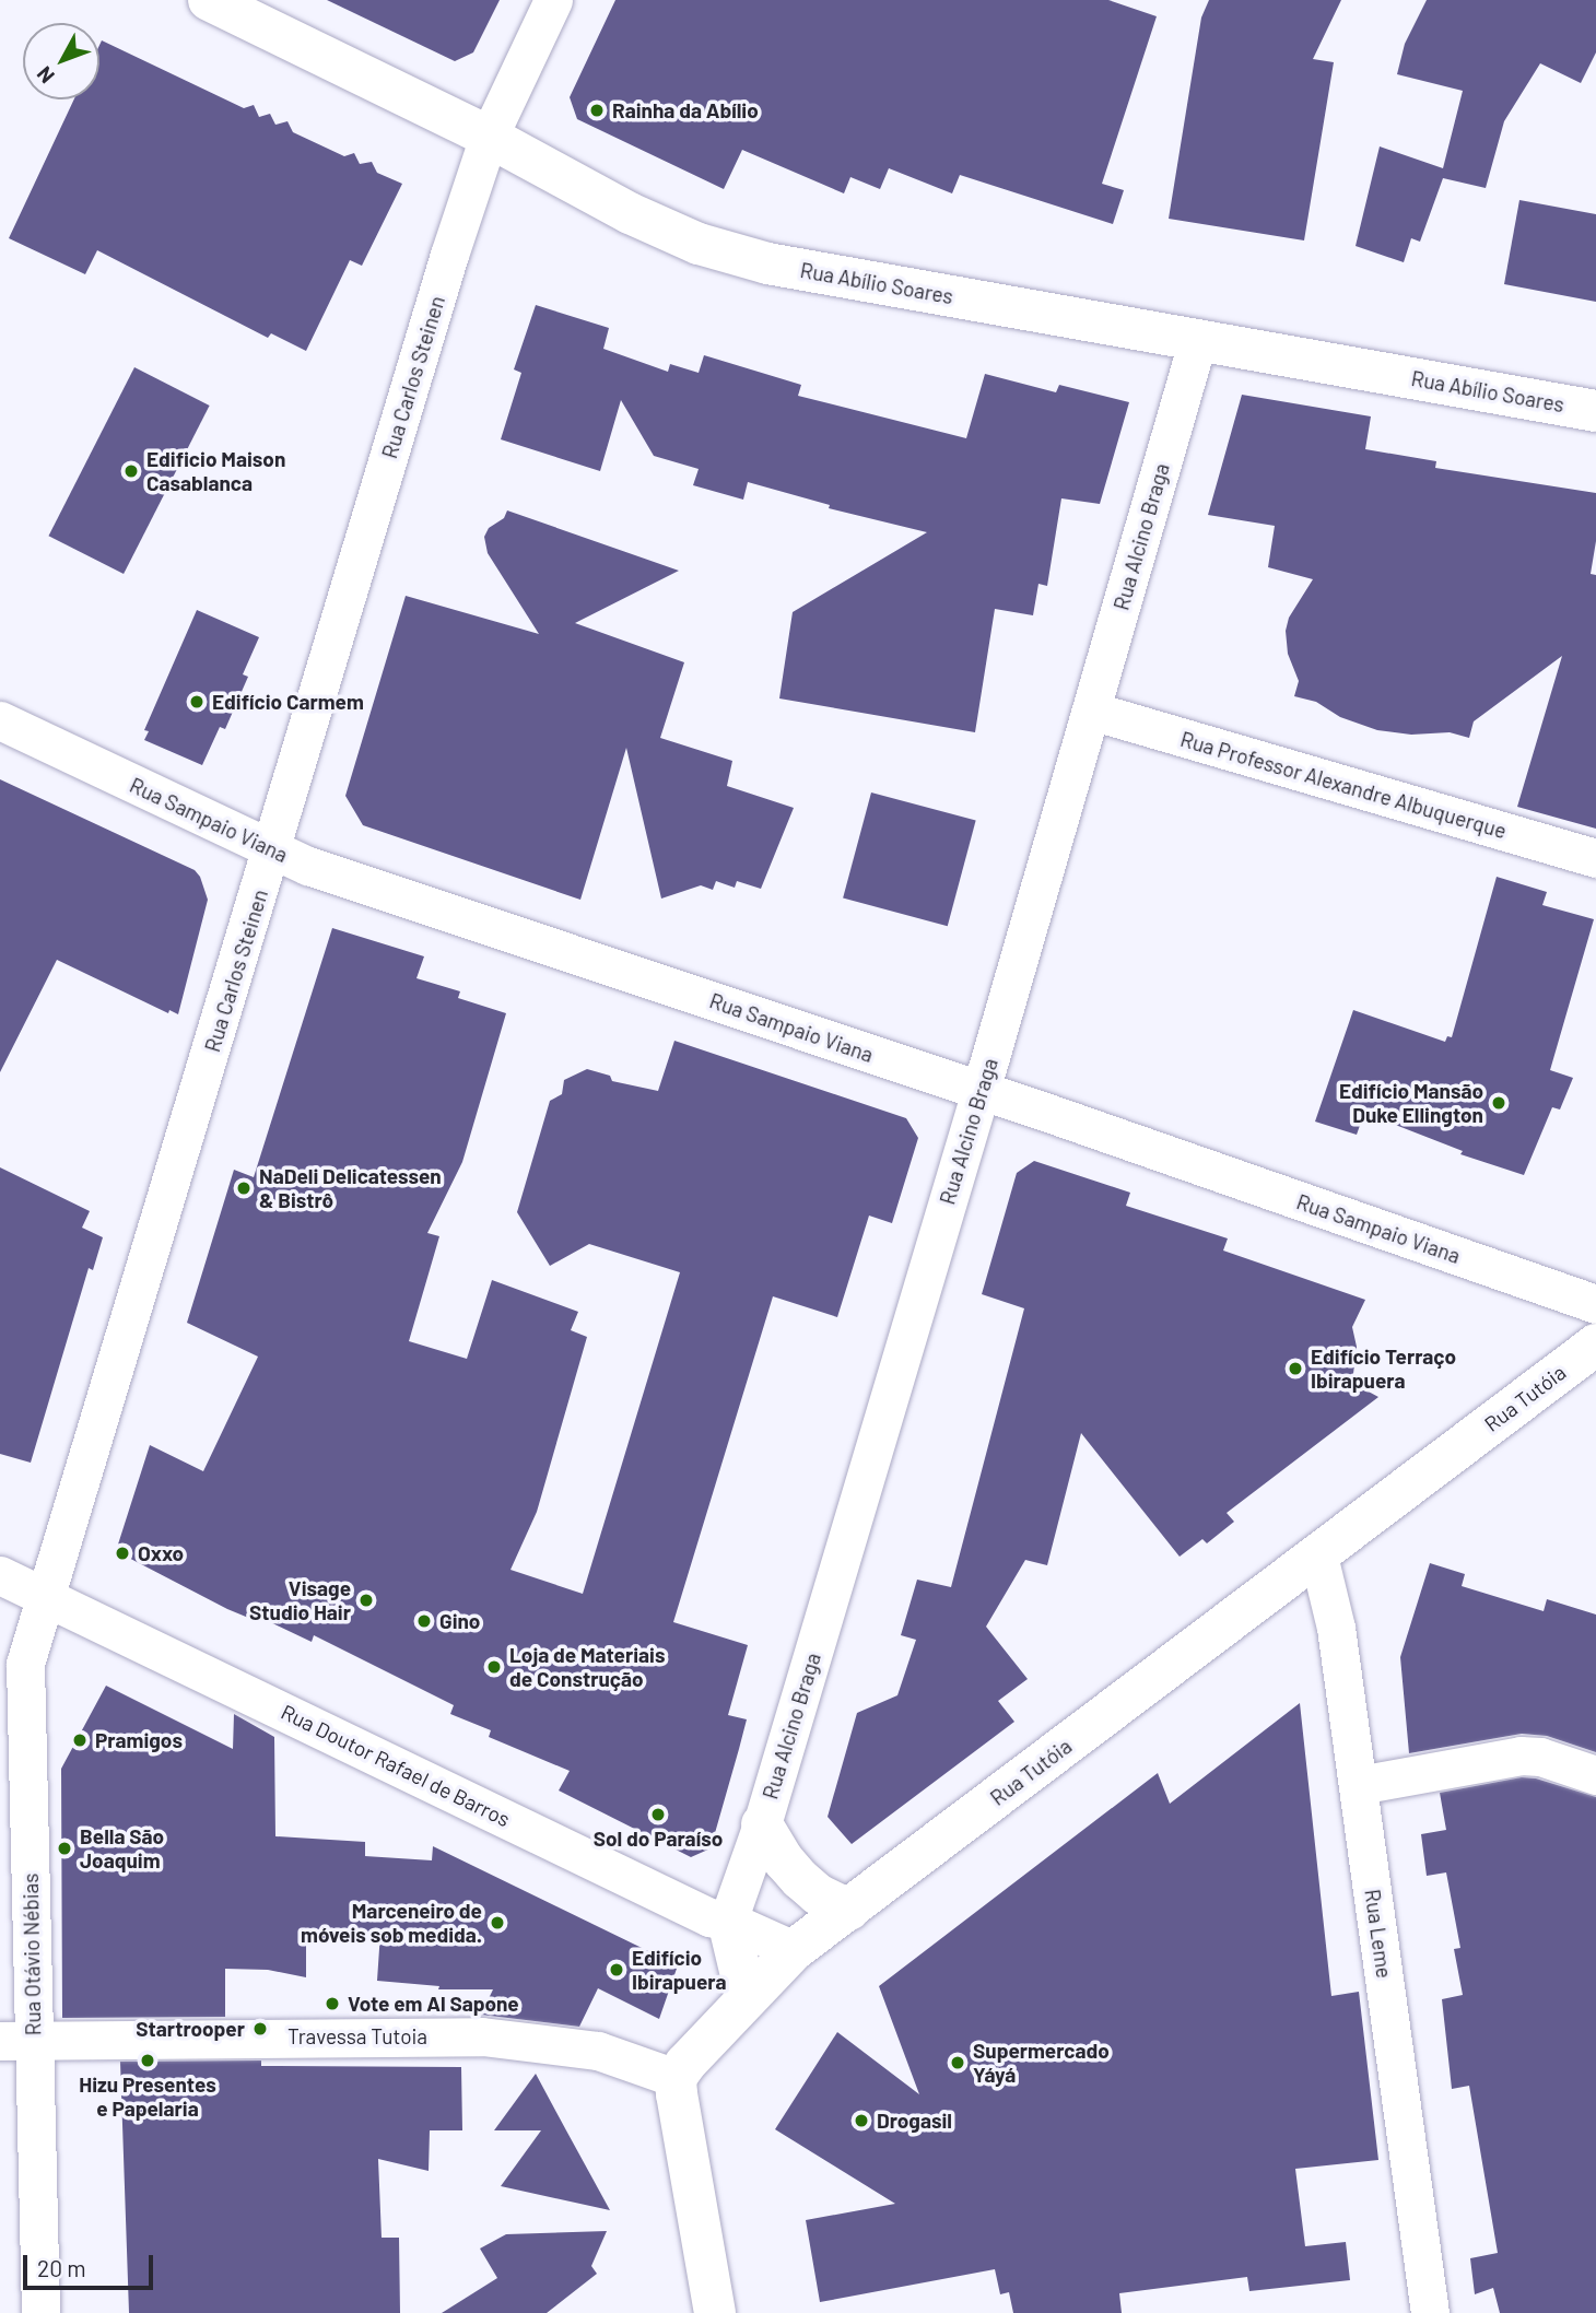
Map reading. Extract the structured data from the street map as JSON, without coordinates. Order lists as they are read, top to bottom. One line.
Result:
{"streets":{"street":["Rua Abílio Soares","Rua Carlos Steinen","Rua Alcino Braga","Rua Professor Alexandre Albuquerque","Rua Sampaio Viana","Rua Tutóia","Rua Doutor Rafael de Barros","Rua Leme","Rua Otávio Nébias","Travessa Tutoia"]},"crossings":[["Rua Abílio Soares","Rua Carlos Steinen"],["Rua Abílio Soares","Rua Alcino Braga"],["Rua Carlos Steinen","Rua Sampaio Viana"],["Rua Carlos Steinen","Rua Doutor Rafael de Barros"],["Rua Carlos Steinen","Rua Otávio Nébias"],["Rua Alcino Braga","Rua Professor Alexandre Albuquerque"],["Rua Alcino Braga","Rua Sampaio Viana"],["Rua Alcino Braga","Rua Doutor Rafael de Barros"],["Rua Tutóia","Rua Doutor Rafael de Barros"],["Rua Tutóia","Rua Leme"],["Rua Tutóia","Travessa Tutoia"],["Rua Doutor Rafael de Barros","Rua Otávio Nébias"],["Rua Otávio Nébias","Travessa Tutoia"]],"places":["Rainha da Abílio","Edificio Maison Casablanca","Edifício Carmem","Edifício Mansão Duke Ellington","NaDeli Delicatessen & Bistrô","Edifício Terraço Ibirapuera","Oxxo","Visage Studio Hair","Gino","Loja de Materiais de Construção","Pramigos","Sol do Paraíso","Bella São Joaquim","Marceneiro de móveis sob medida.","Edifício Ibirapuera","Vote em Al Sapone","Startrooper","Hizu Presentes e Papelaria","Supermercado Yáyá","Drogasil"],"scale_bar":"20 m","north":"bottom left"}
